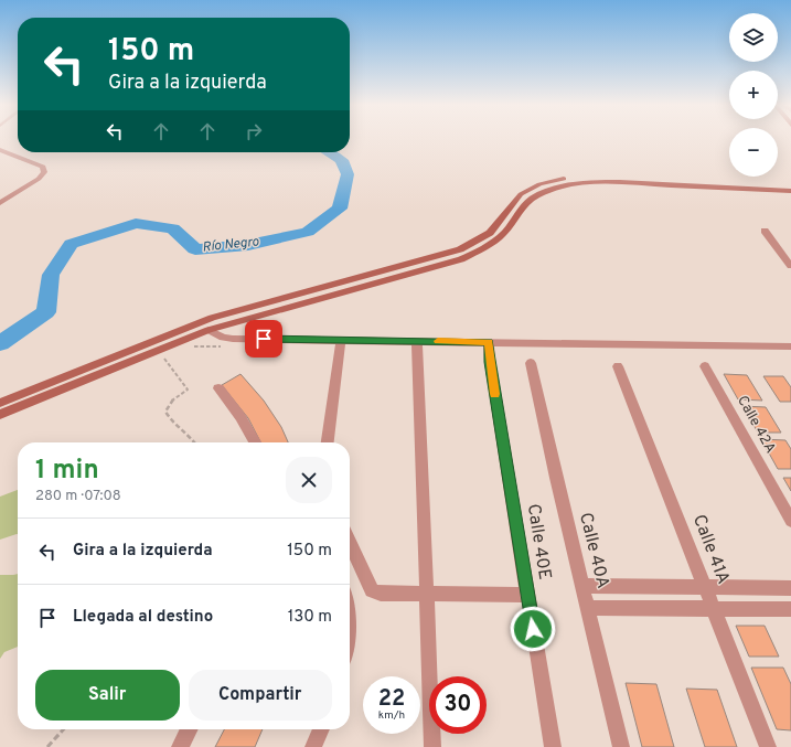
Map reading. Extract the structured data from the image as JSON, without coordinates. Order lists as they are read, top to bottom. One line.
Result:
{"streets":{"street":["Calle 42A","Calle 40E","Calle 41A","Calle 40A"]},"water":["Río Negro"],"page":{"map_buttons":["+","−"],"turn":["150 m","Gira a la izquierda"],"heading":["1 min","280 m · 07:08"],"list":[{"name":"Gira a la izquierda","value":"150 m"},{"name":"Llegada al destino","value":"130 m"}],"buttons":["Salir","Compartir"],"speed":"22 km/h","limit":"30"}}
